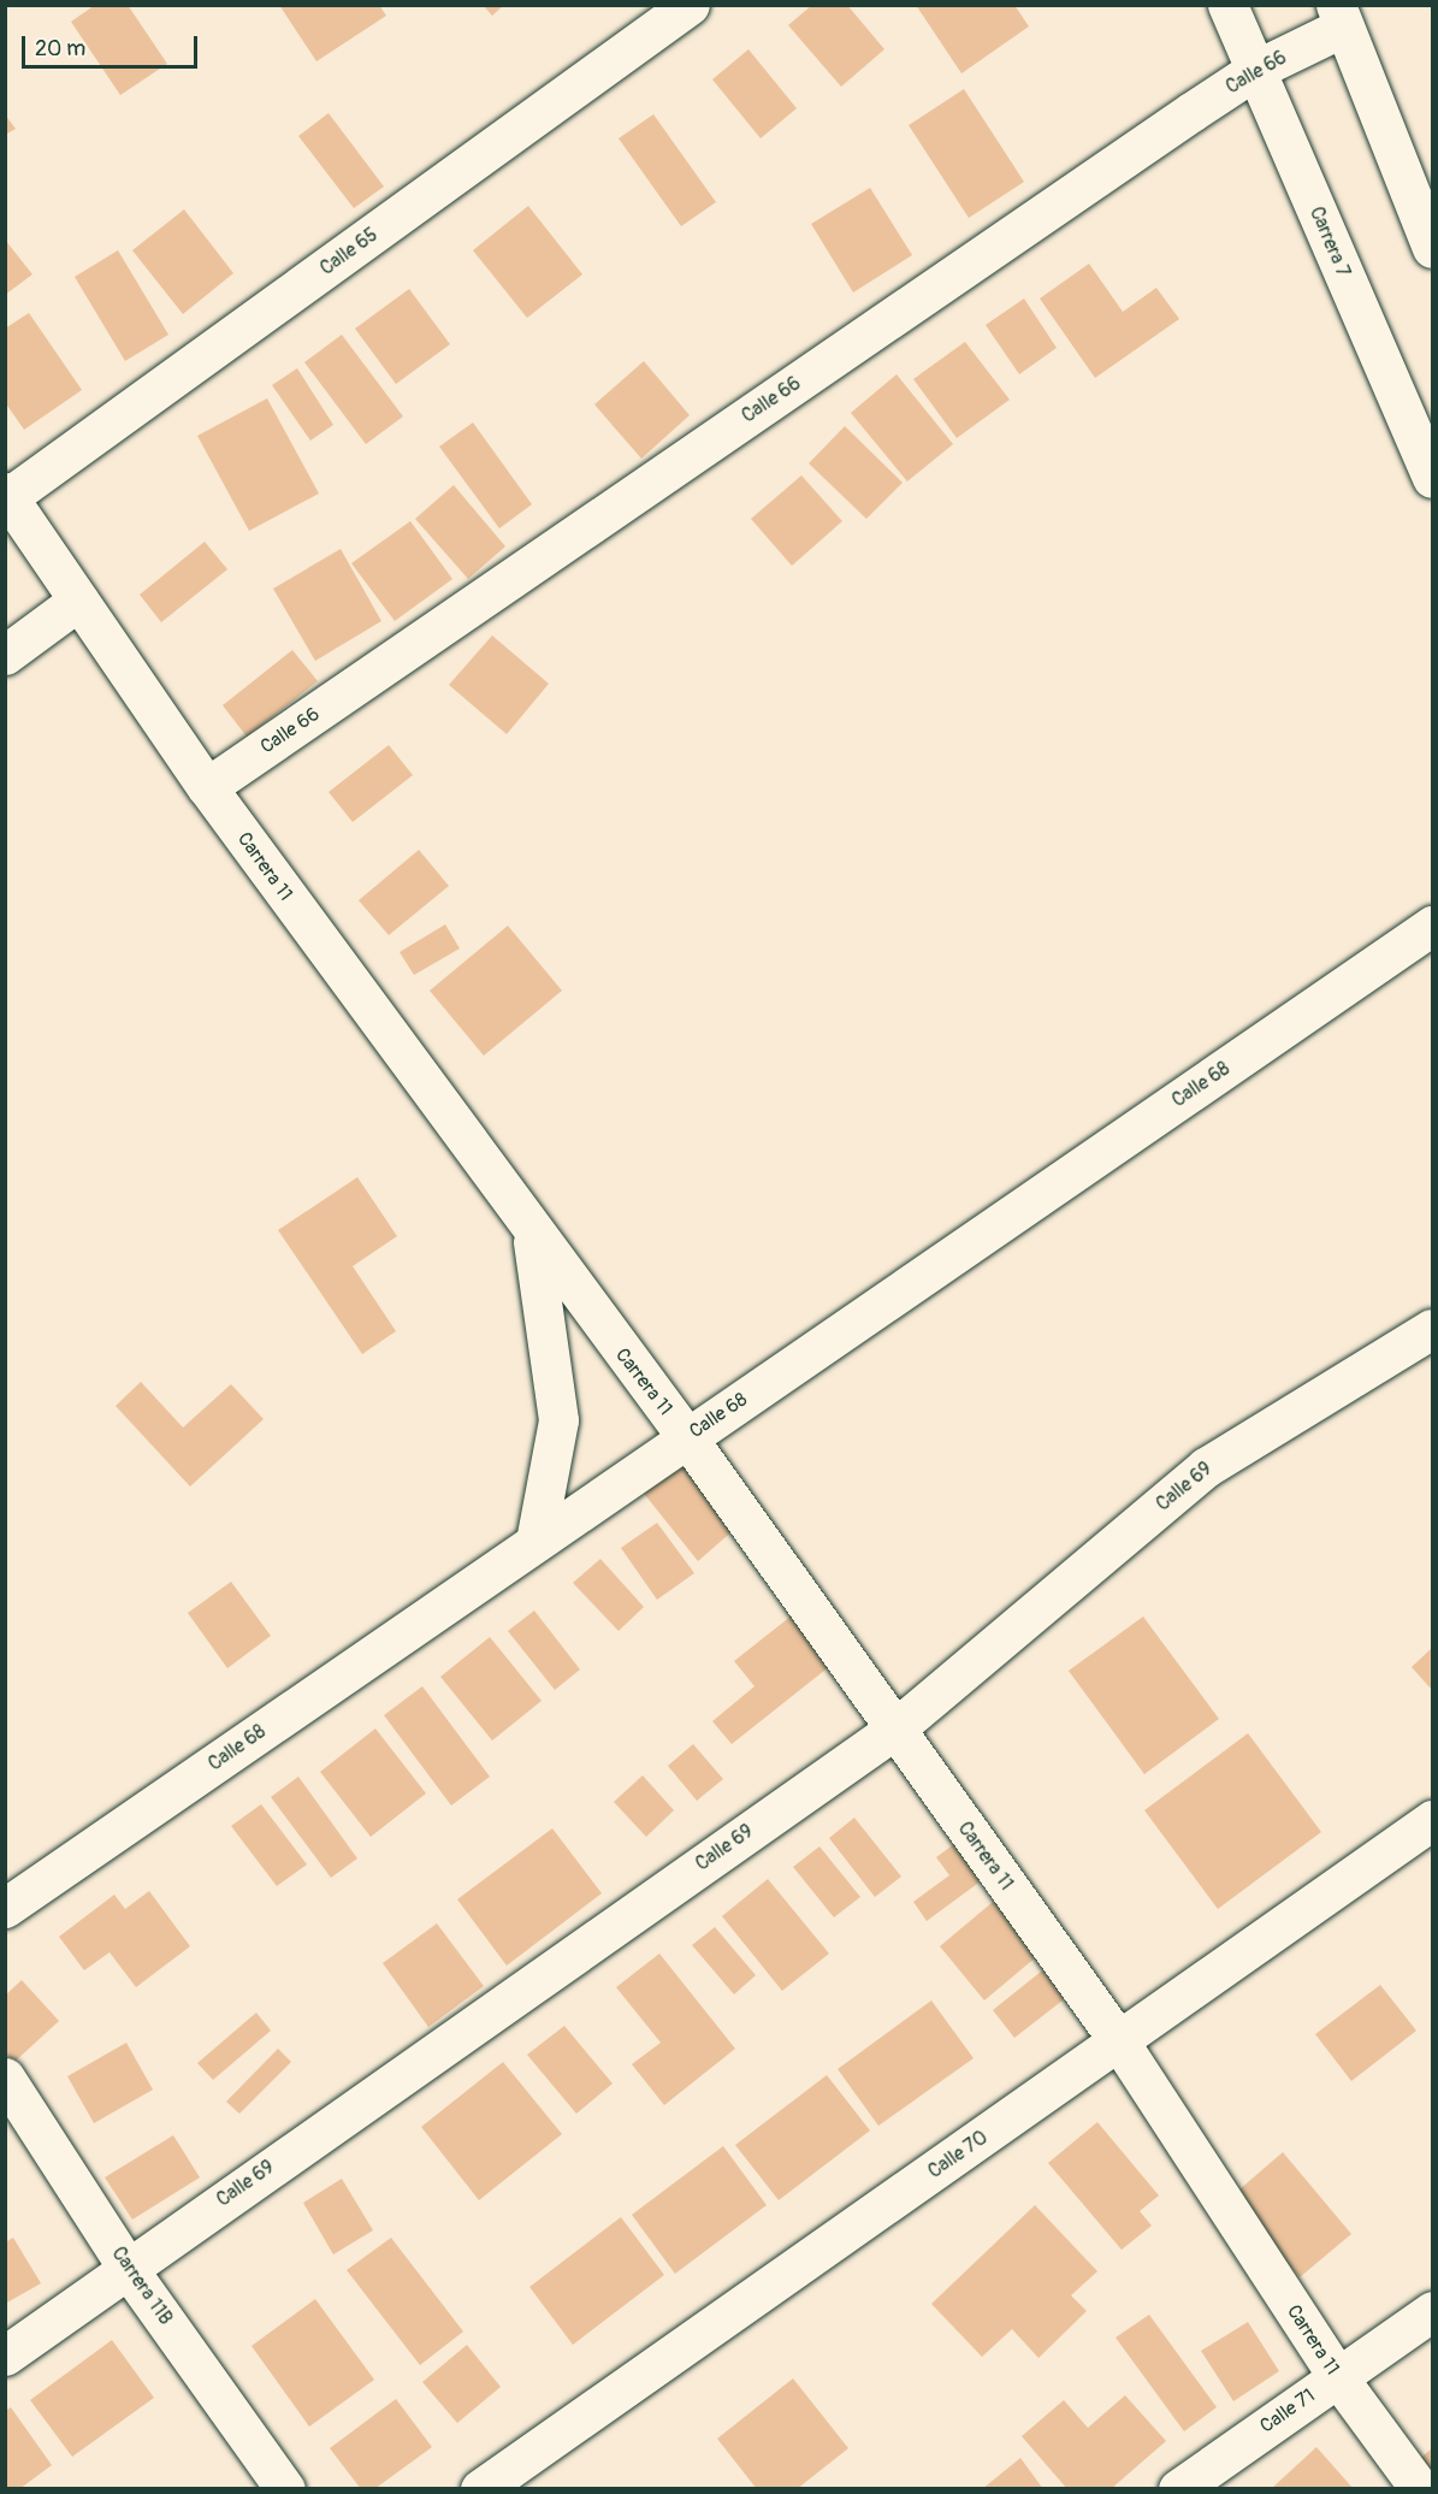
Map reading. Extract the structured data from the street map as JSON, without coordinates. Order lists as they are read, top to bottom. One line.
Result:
{"streets":{"street":["Calle 66","Carrera 7","Calle 65","Carrera 11","Calle 68","Calle 69","Calle 70","Carrera 11B","Calle 71"]},"crossings":[["Calle 66","Carrera 7"],["Calle 66","Carrera 11"],["Calle 65","Carrera 11"],["Carrera 11","Calle 68"],["Carrera 11","Calle 69"],["Carrera 11","Calle 70"],["Carrera 11","Calle 71"],["Calle 69","Carrera 11B"]],"scale_bar":"20 m"}
